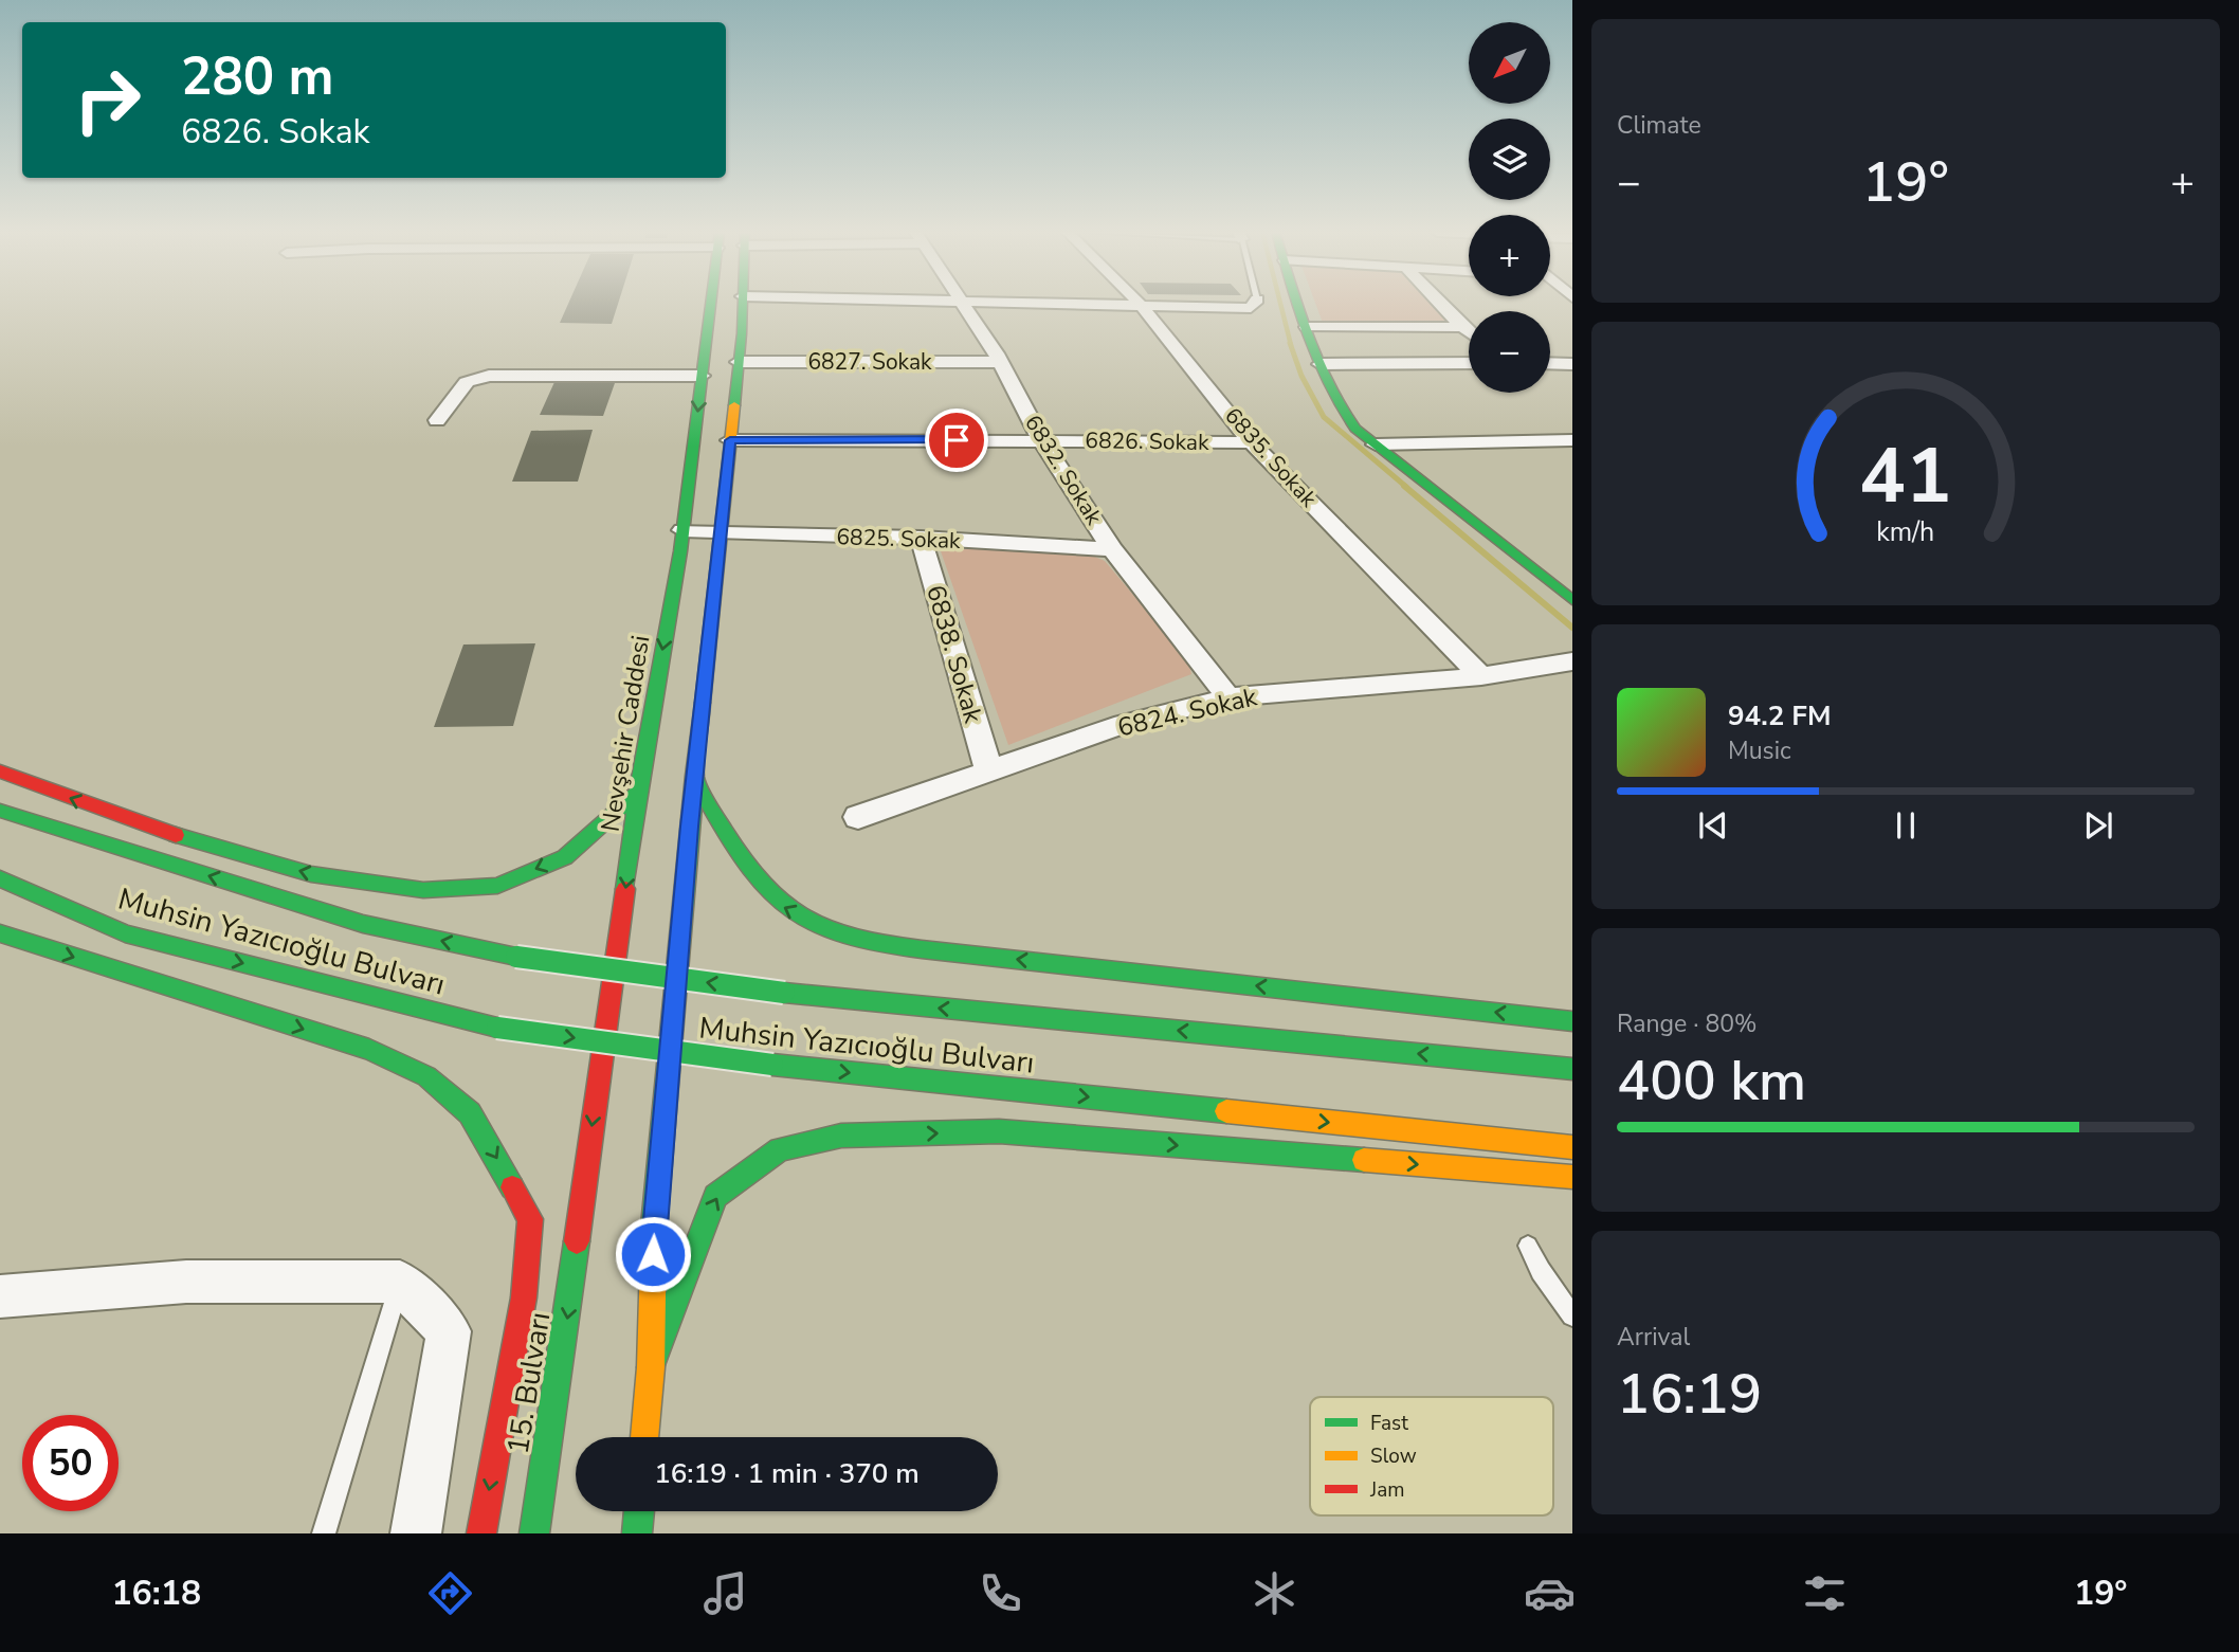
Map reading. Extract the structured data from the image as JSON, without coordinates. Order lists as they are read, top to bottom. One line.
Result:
{"streets":{"main road":["Nevşehir Caddesi","Muhsin Yazıcıoğlu Bulvarı","15. Bulvarı"],"street":["6827. Sokak","6826. Sokak","6835. Sokak","6832. Sokak","6825. Sokak","6838. Sokak","6824. Sokak"]},"crossings":[["6827. Sokak","6832. Sokak"],["6826. Sokak","6835. Sokak"],["6826. Sokak","6832. Sokak"],["6835. Sokak","6824. Sokak"],["6832. Sokak","6825. Sokak"],["6832. Sokak","6824. Sokak"],["6825. Sokak","6838. Sokak"],["6825. Sokak","Nevşehir Caddesi"],["6838. Sokak","6824. Sokak"],["Nevşehir Caddesi","15. Bulvarı"]],"legend":["Fast","Slow","Jam"],"north":"bottom left","page":{"tile":["Climate",["Range · 80%","400 km"],["Arrival","16:19"]],"map_buttons":["+","−"],"turn":["280 m","6826. Sokak"],"heat":["−","19°","+"],"song":["94.2 FM","Music"],"limit":"50","trip":"16:19 · 1 min · 370 m","tabs":["16:18","19°"],"gauge":["41","km/h"]}}
